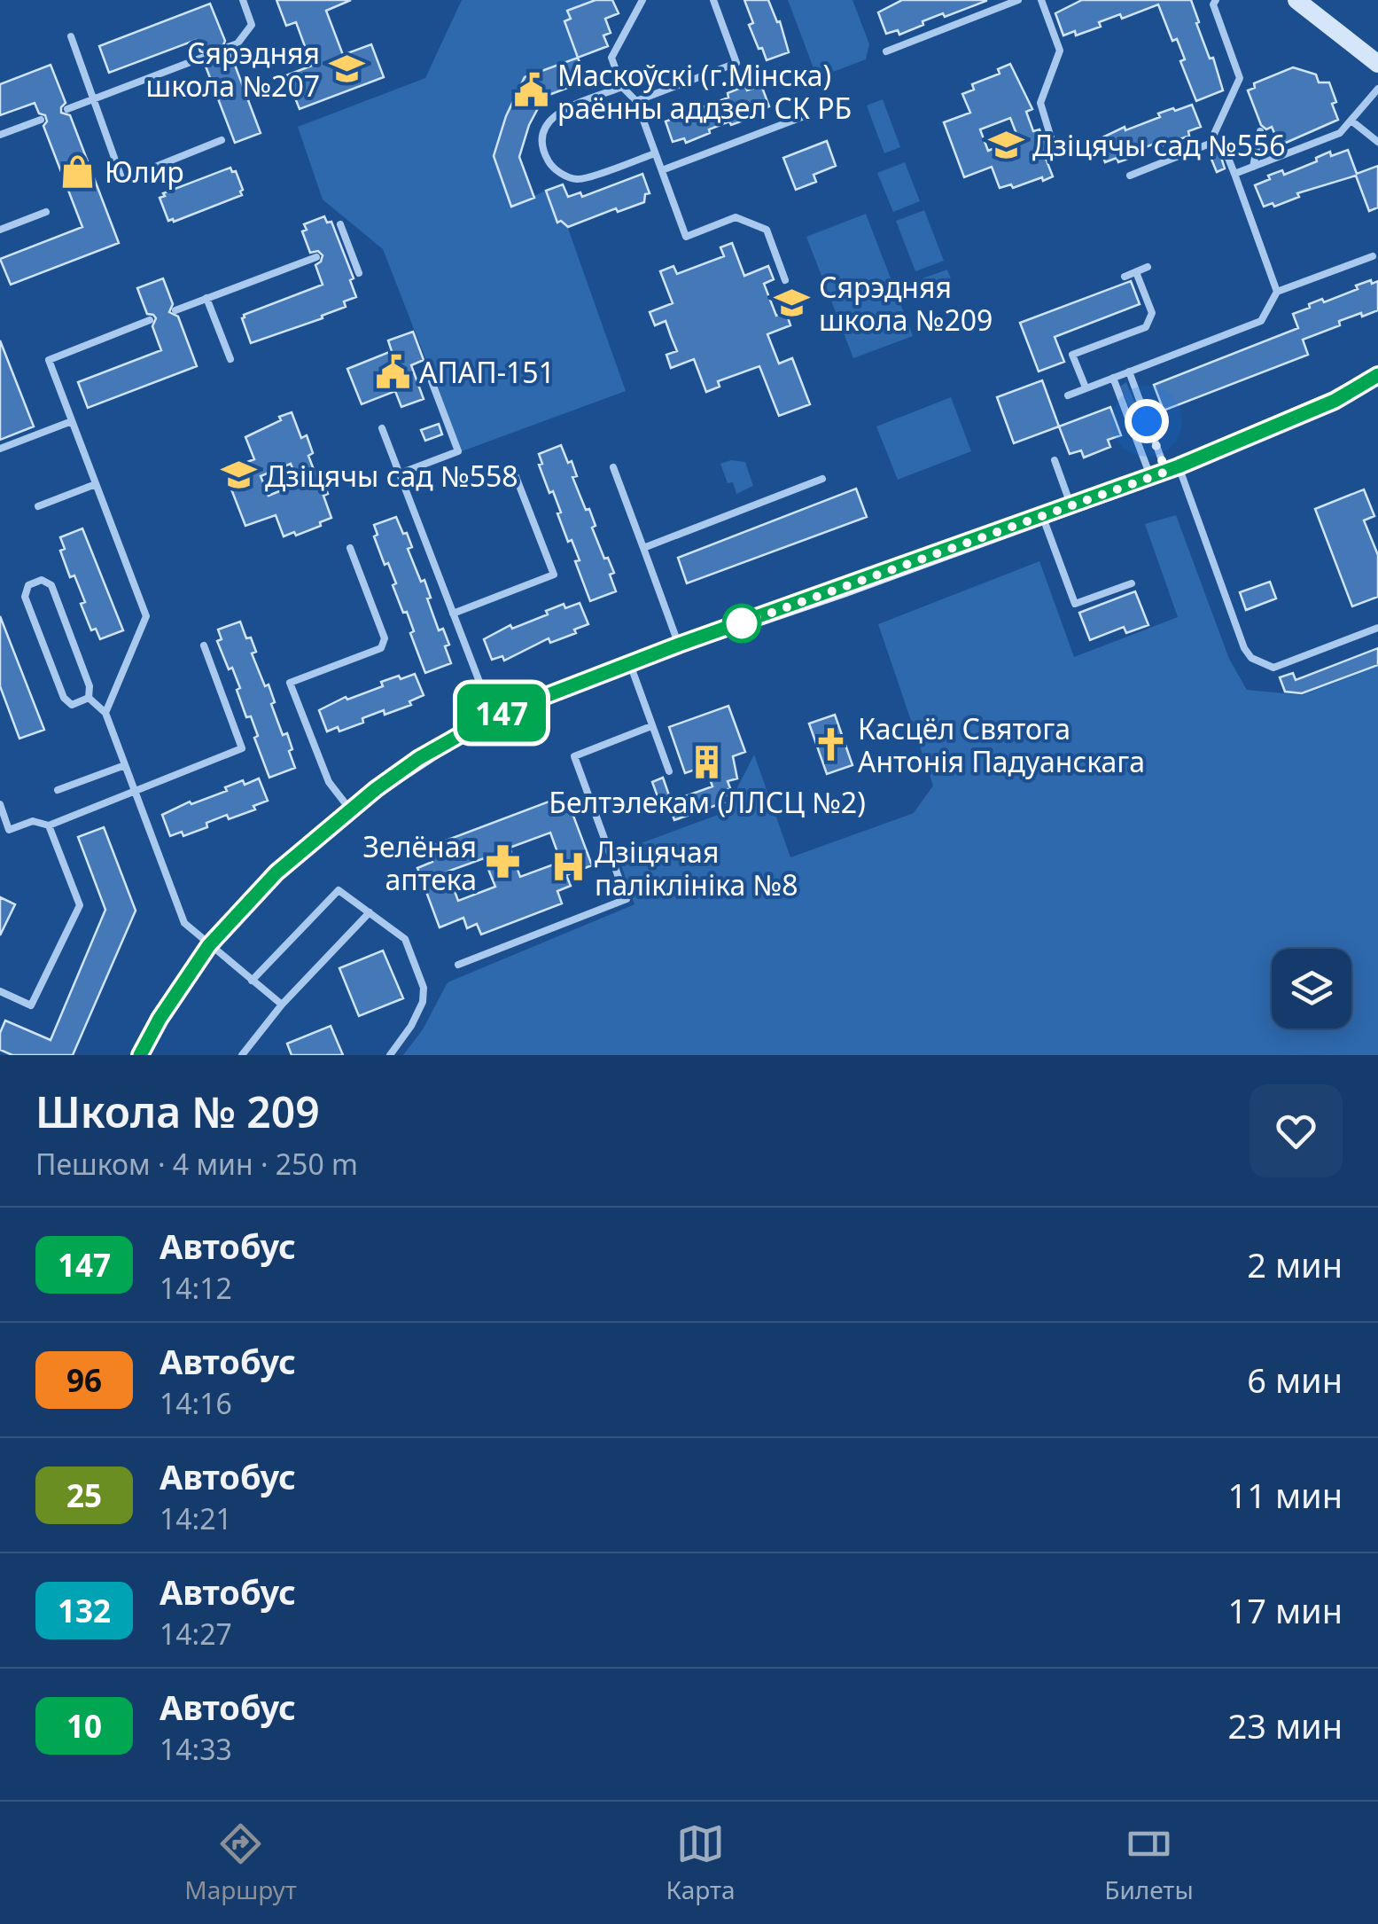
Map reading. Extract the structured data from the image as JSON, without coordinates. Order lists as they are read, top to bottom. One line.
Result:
{"places":{"school or university":["Сярэдняя школа №207","Дзіцячы сад №556","Сярэдняя школа №209","Дзіцячы сад №558"],"public building":["Маскоўскі (г.Мінска) раённы аддзел СК РБ","АПАП-151"],"shop":["Юлир"],"church":["Касцёл Святога Антонія Падуанскага"],"building":["Белтэлекам (ЛЛСЦ №2)"],"pharmacy":["Зелёная аптека"],"hospital":["Дзіцячая паліклініка №8"]},"lines":["bus line 147"],"page":{"on_map":"147","heading":["Школа № 209","Пешком · 4 мин · 250 m"],"list":[{"mark":"147","name":"Автобус","note":"14:12","value":"2 мин"},{"mark":"96","name":"Автобус","note":"14:16","value":"6 мин"},{"mark":"25","name":"Автобус","note":"14:21","value":"11 мин"},{"mark":"132","name":"Автобус","note":"14:27","value":"17 мин"},{"mark":"10","name":"Автобус","note":"14:33","value":"23 мин"}],"tabs":["Маршрут","Карта","Билеты"]}}
